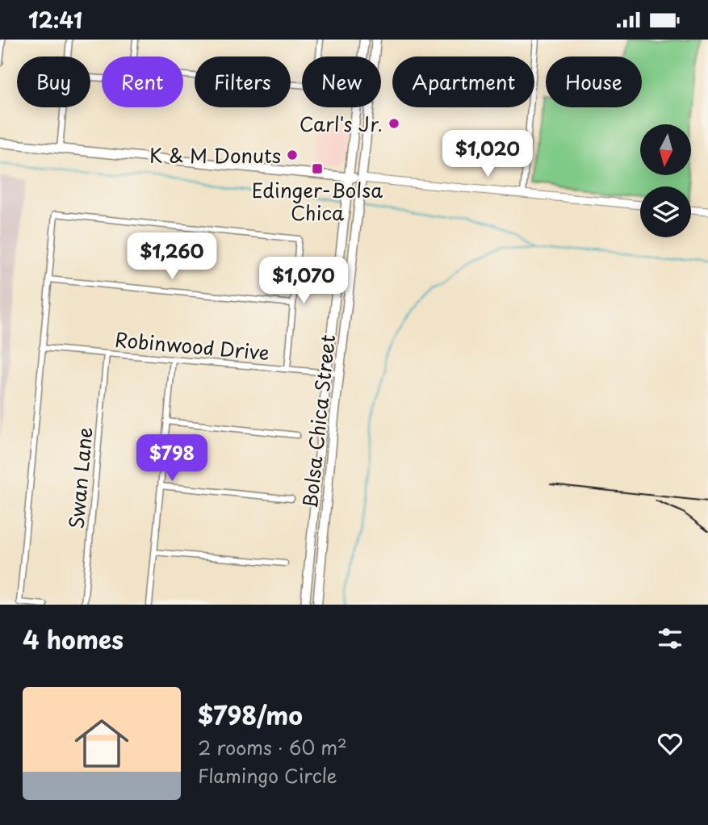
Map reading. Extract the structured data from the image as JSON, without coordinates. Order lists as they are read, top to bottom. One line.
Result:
{"streets":{"main road":["Bolsa Chica Street"],"street":["Robinwood Drive","Swan Lane"]},"crossings":[["Robinwood Drive","Bolsa Chica Street"],["Robinwood Drive","Swan Lane"]],"places":{"other":["Carl's Jr.","K & M Donuts"],"transit":["Edinger-Bolsa Chica"]},"north":"bottom","page":{"status":"12:41","chip":["Buy","Rent","Filters","New","Apartment","House"],"price":["$1,020","$1,260","$1,070","$798"],"heading":"4 homes","list":[{"name":"$798/mo","note":"2 rooms · 60 m² · Flamingo Circle"}]}}
